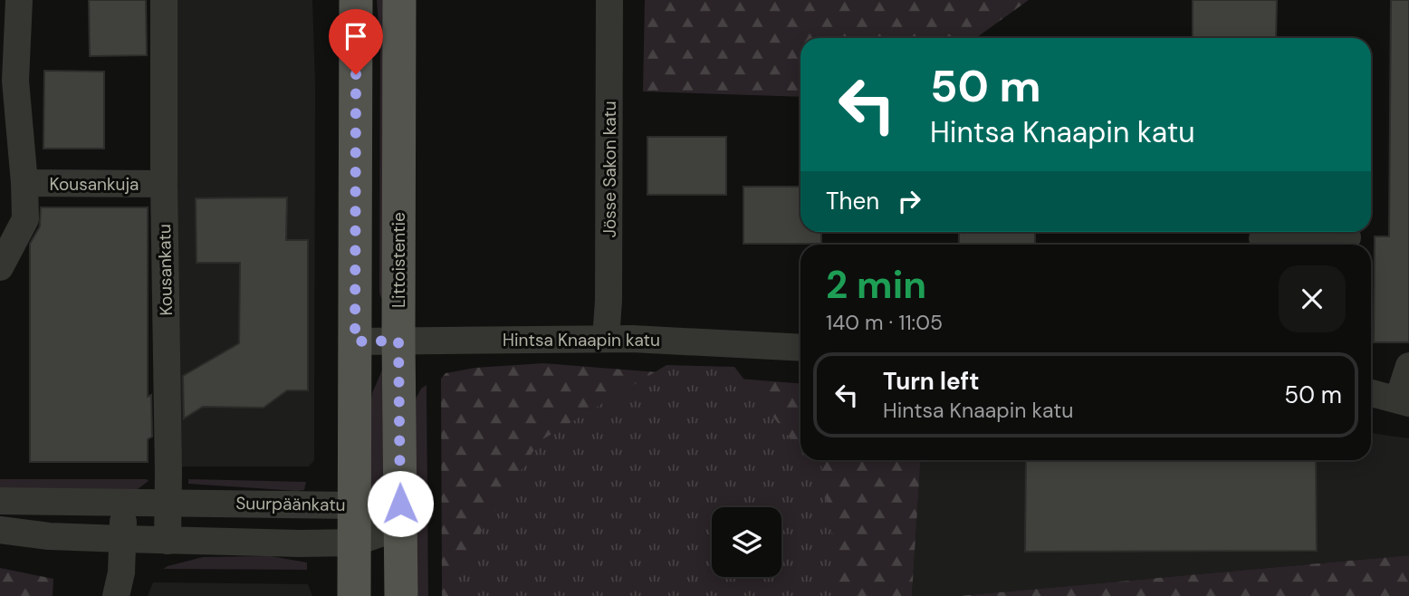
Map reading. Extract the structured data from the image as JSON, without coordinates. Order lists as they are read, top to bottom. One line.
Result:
{"streets":{"main road":["Littoistentie"],"street":["Jösse Sakon katu","Kousankuja","Kousankatu","Hintsa Knaapin katu","Suurpäänkatu"]},"crossings":[["Jösse Sakon katu","Hintsa Knaapin katu"],["Kousankuja","Kousankatu"],["Littoistentie","Hintsa Knaapin katu"],["Littoistentie","Suurpäänkatu"],["Kousankatu","Suurpäänkatu"]],"page":{"turn":["50 m","Hintsa Knaapin katu"],"then":"Then","heading":["2 min","140 m · 11:05"],"list":[{"name":"Turn left","note":"Hintsa Knaapin katu","value":"50 m"}]}}
